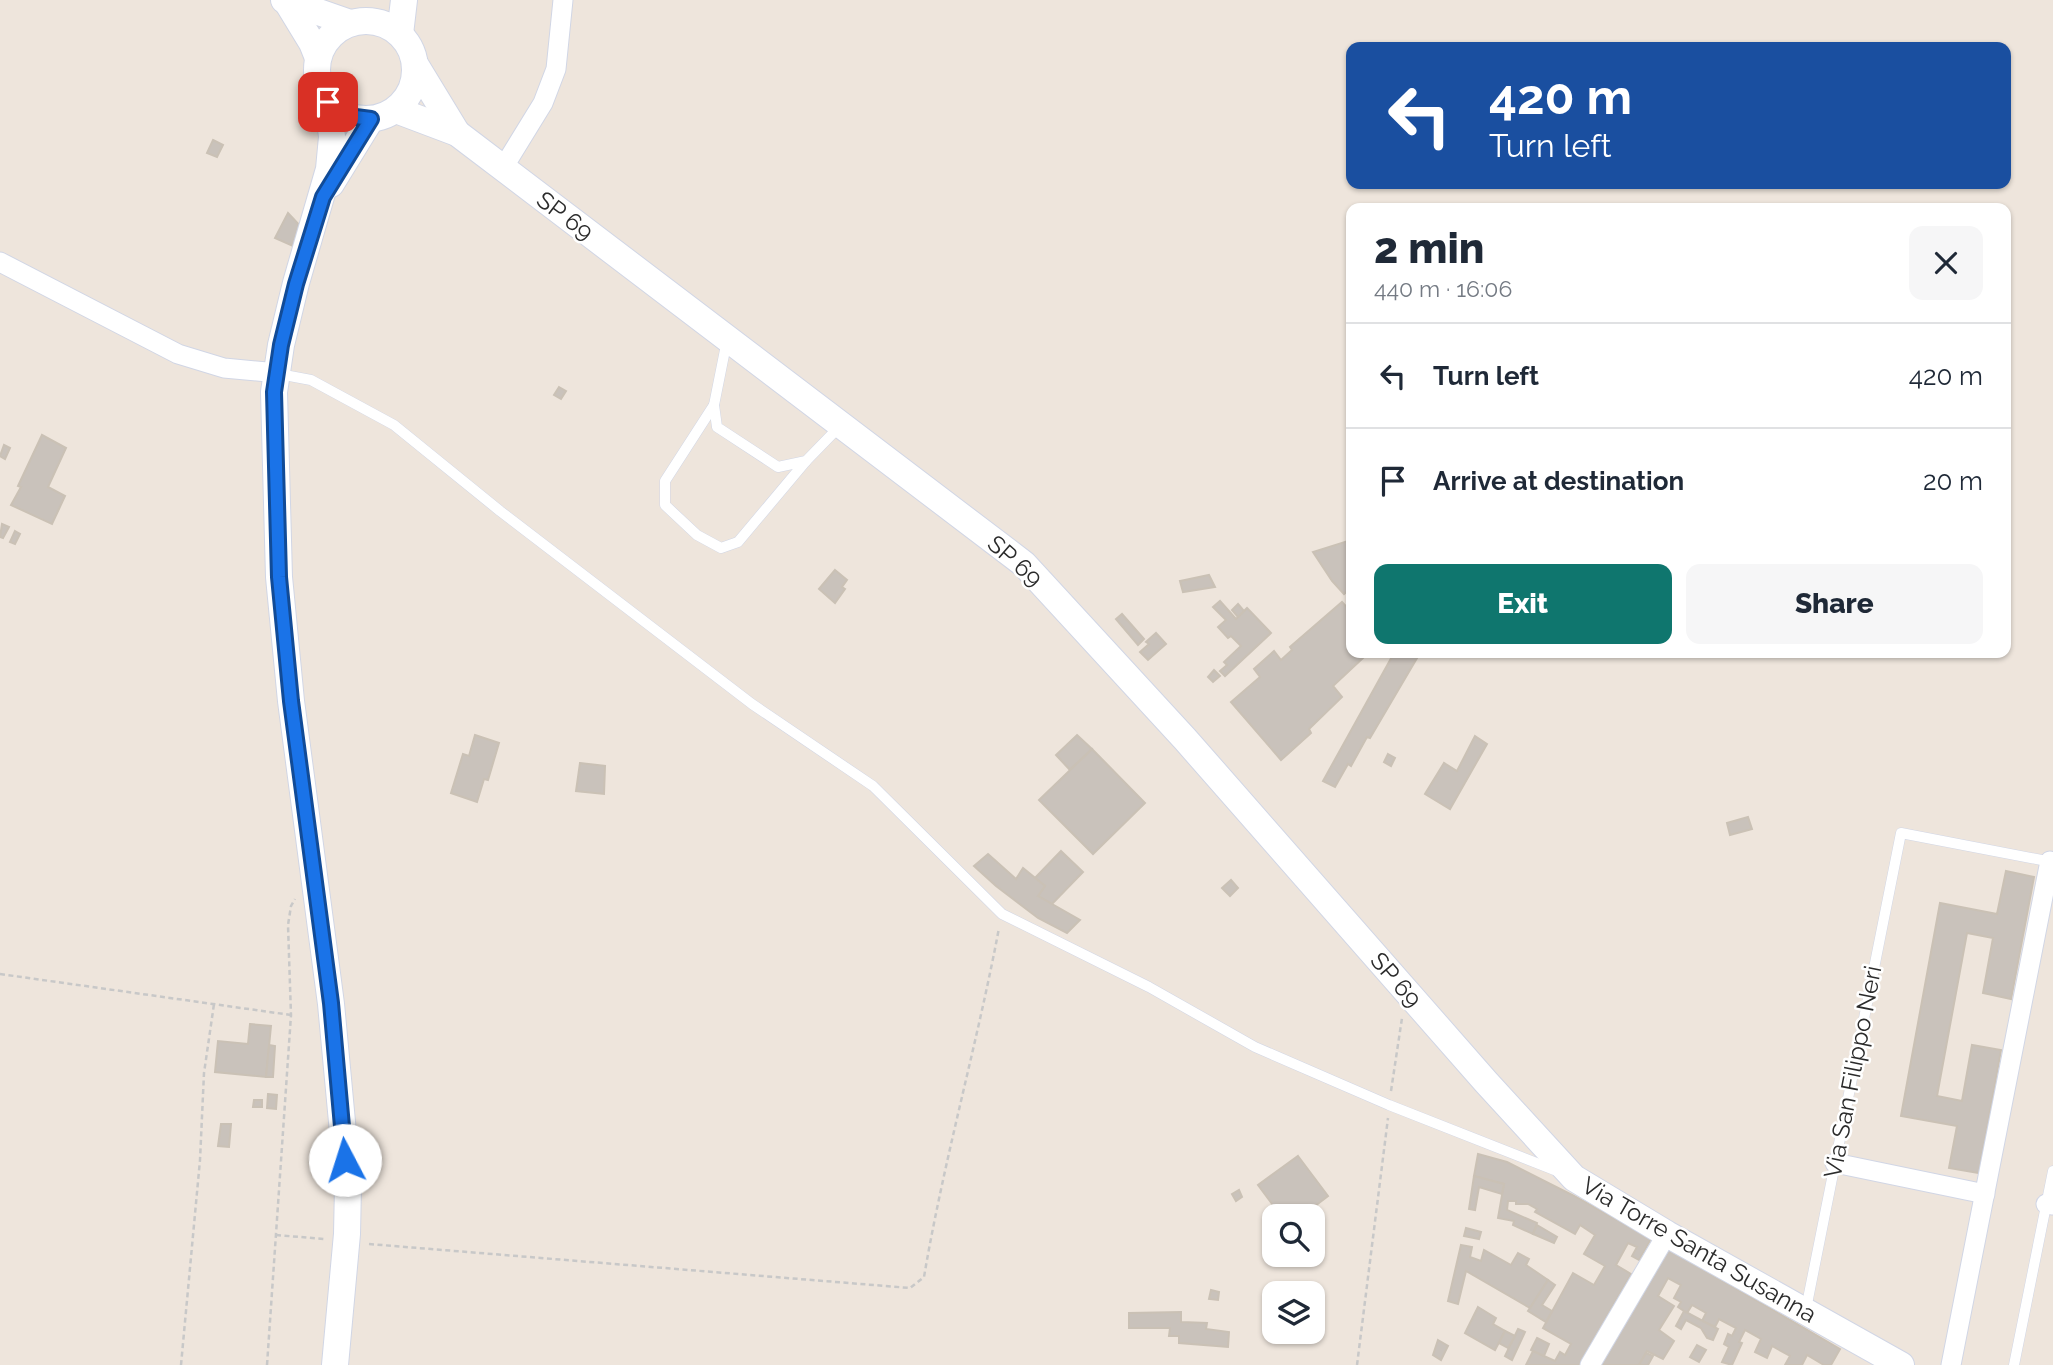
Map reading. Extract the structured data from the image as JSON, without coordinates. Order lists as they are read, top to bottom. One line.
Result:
{"streets":{"main road":["SP 69","Via Torre Santa Susanna"],"lane":["Via San Filippo Neri"]},"crossings":[["SP 69","Via Torre Santa Susanna"],["Via San Filippo Neri","Via Torre Santa Susanna"]],"page":{"turn":["420 m","Turn left"],"heading":["2 min","440 m · 16:06"],"list":[{"name":"Turn left","value":"420 m"},{"name":"Arrive at destination","value":"20 m"}],"buttons":["Exit","Share"]}}
